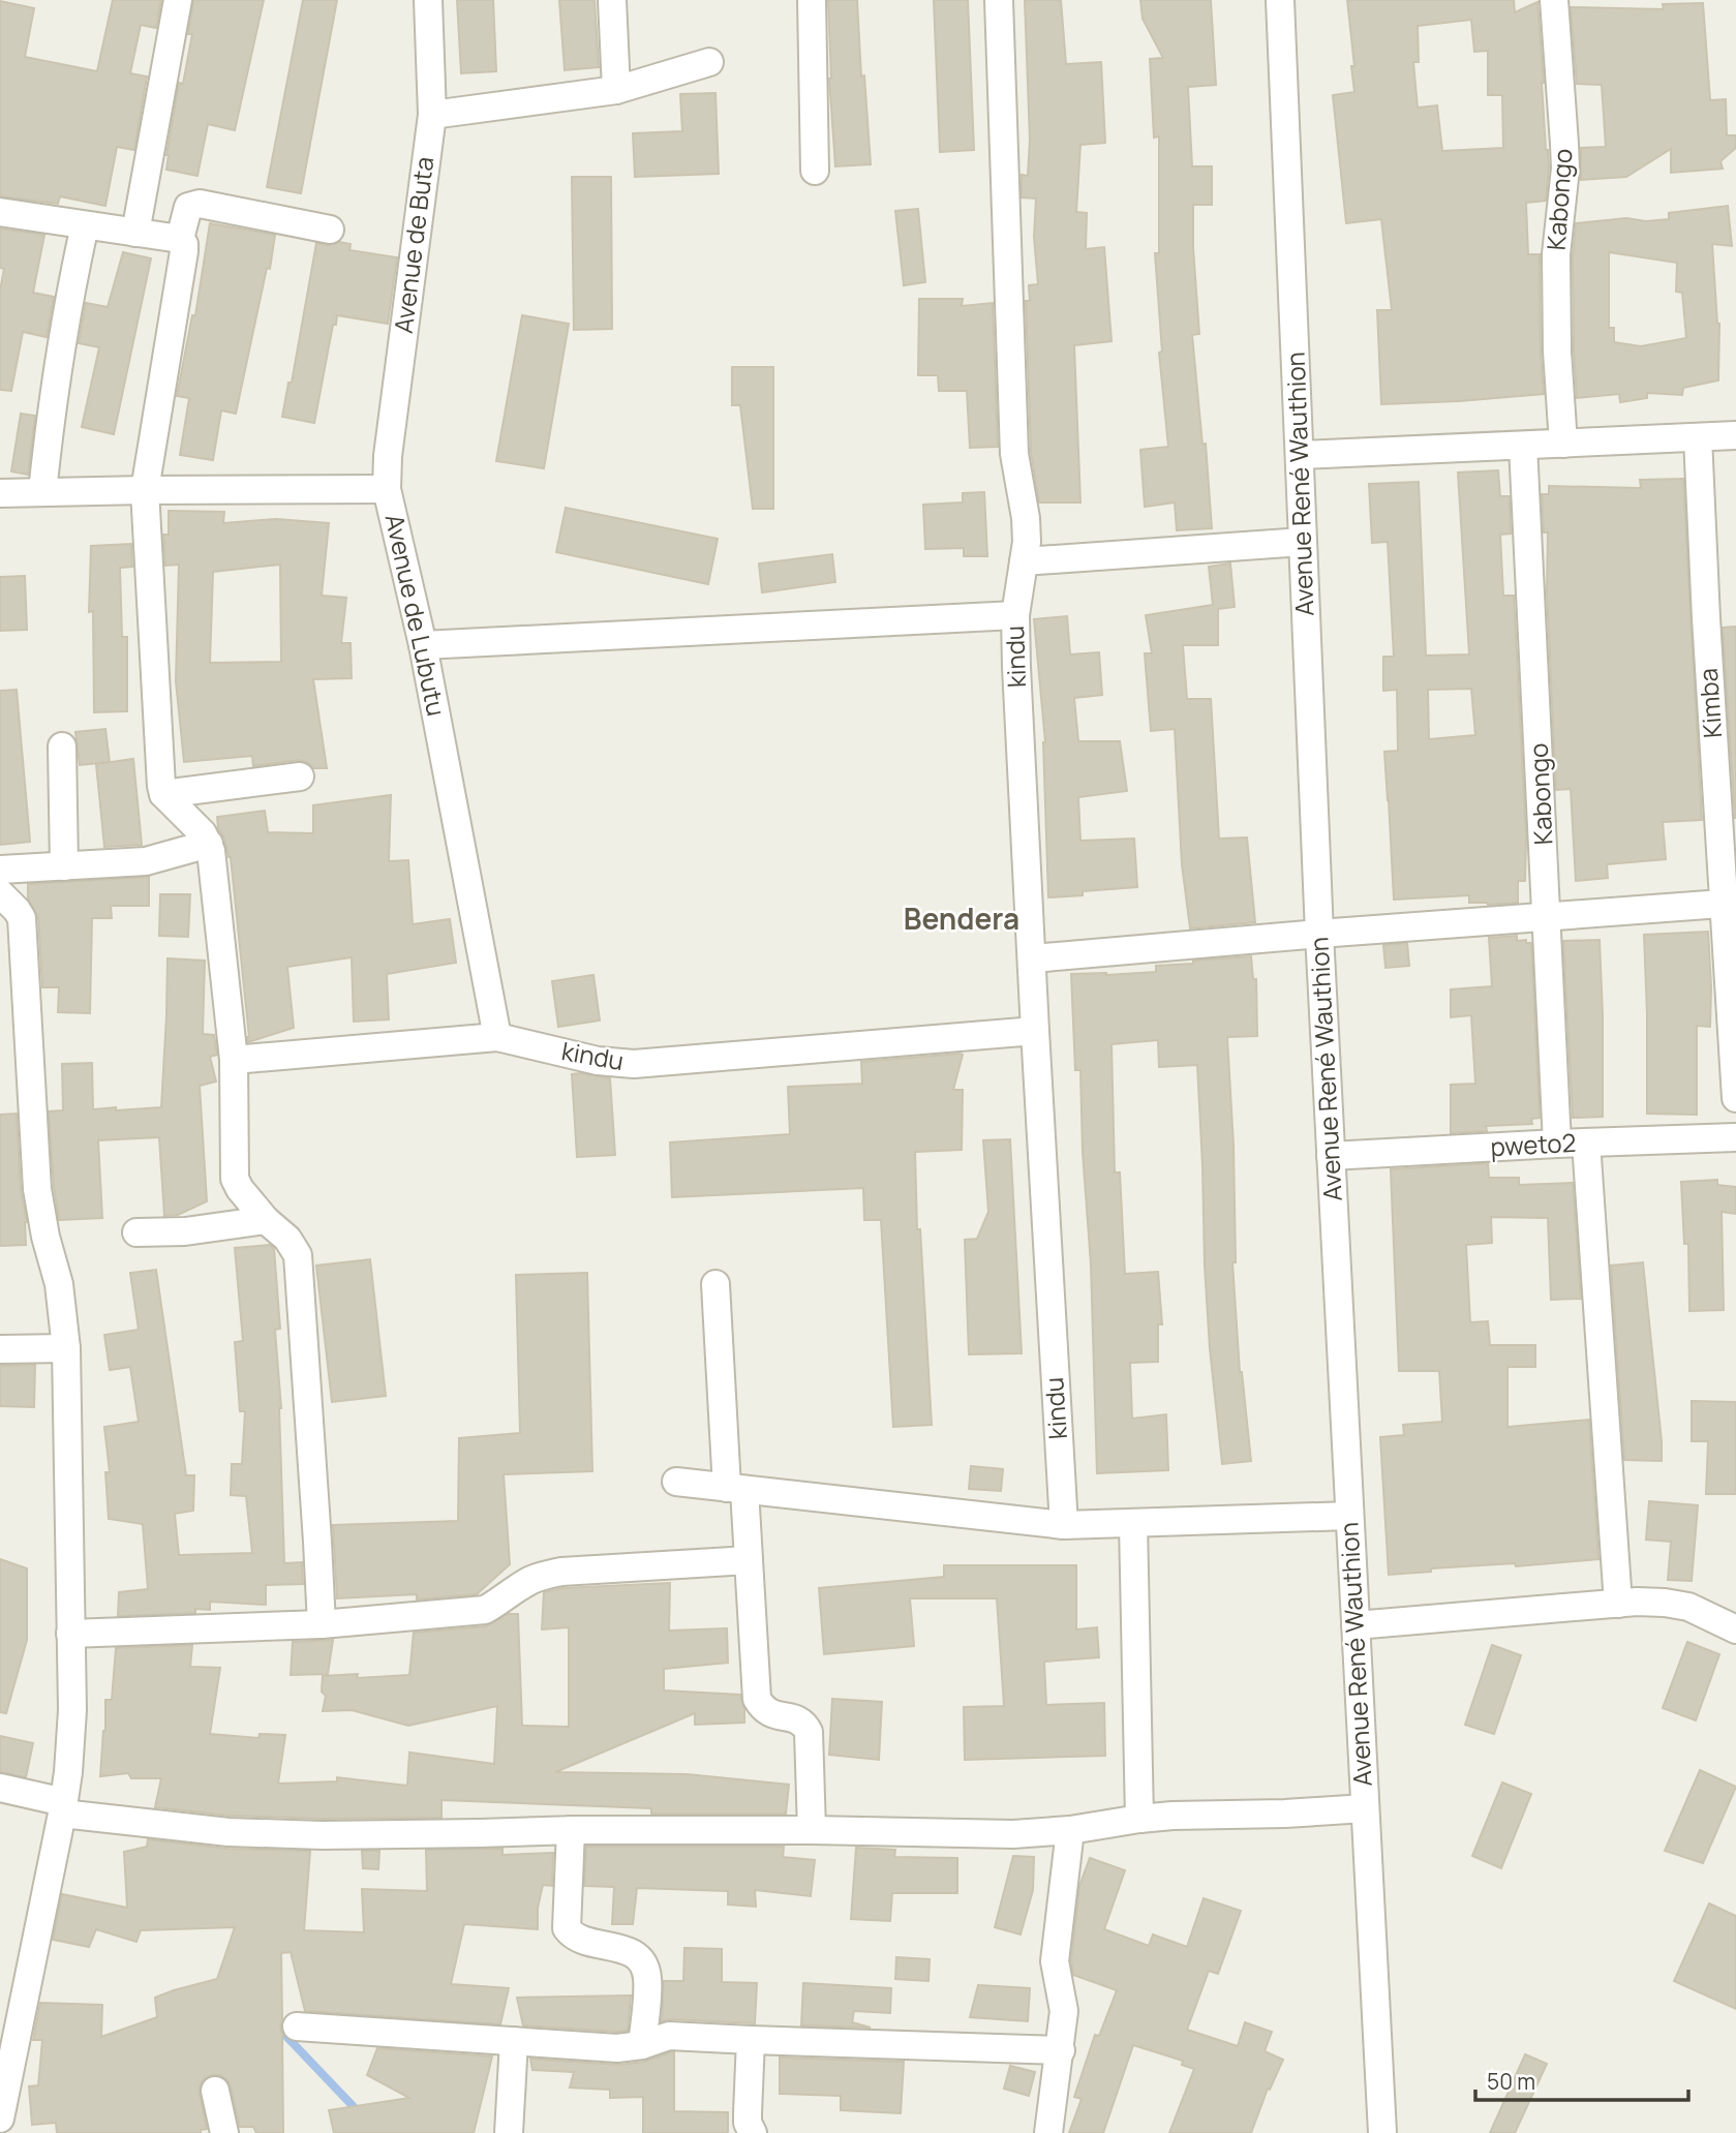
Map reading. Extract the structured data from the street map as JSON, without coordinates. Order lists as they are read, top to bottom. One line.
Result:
{"streets":{"street":["Kabongo","Avenue de Buta","Avenue René Wauthion","Avenue de Lubutu","kindu","Kimba","pweto2"]},"crossings":[["Kabongo","pweto2"],["Avenue de Buta","Avenue de Lubutu"],["Avenue René Wauthion","pweto2"],["Avenue de Lubutu","kindu"]],"districts":["Bendera"],"scale_bar":"50 m"}
